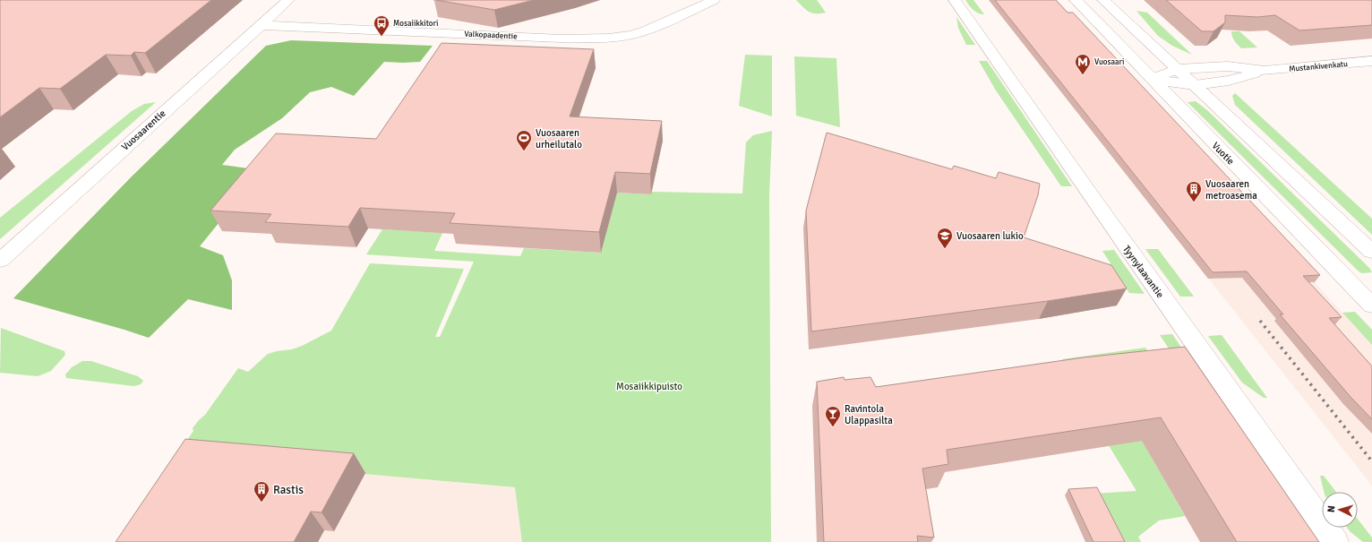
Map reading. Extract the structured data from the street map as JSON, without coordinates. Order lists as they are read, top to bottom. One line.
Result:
{"streets":{"street":["Valkopaadentie","Mustankivenkatu","Vuosaarentie","Vuotie","Tyynylaavantie"]},"crossings":[["Valkopaadentie","Vuosaarentie"],["Mustankivenkatu","Vuotie"]],"parks":["Mosaiikkipuisto"],"places":{"bus stop":["Mosaiikkitori"],"metro station":["Vuosaari"],"sports":["Vuosaaren urheilutalo"],"building":["Vuosaaren metroasema","Rastis"],"school or university":["Vuosaaren lukio"],"bar":["Ravintola Ulappasilta"]},"north":"left"}
